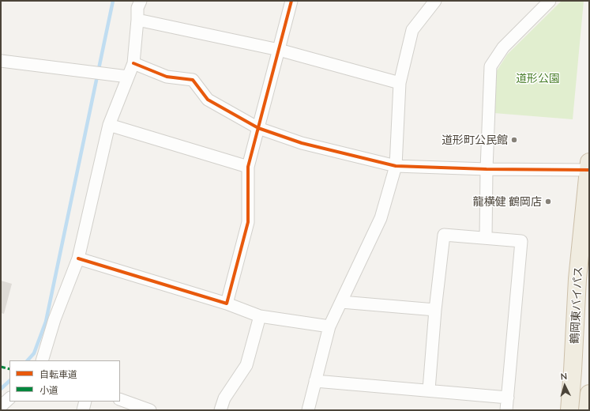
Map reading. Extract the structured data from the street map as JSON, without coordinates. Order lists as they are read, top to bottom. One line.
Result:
{"streets":{"highway":["鶴岡東バイパス"]},"parks":["道形公園"],"places":["道形町公民館","龍横健 鶴岡店"],"legend":["自転車道","小道"],"north":"top"}
